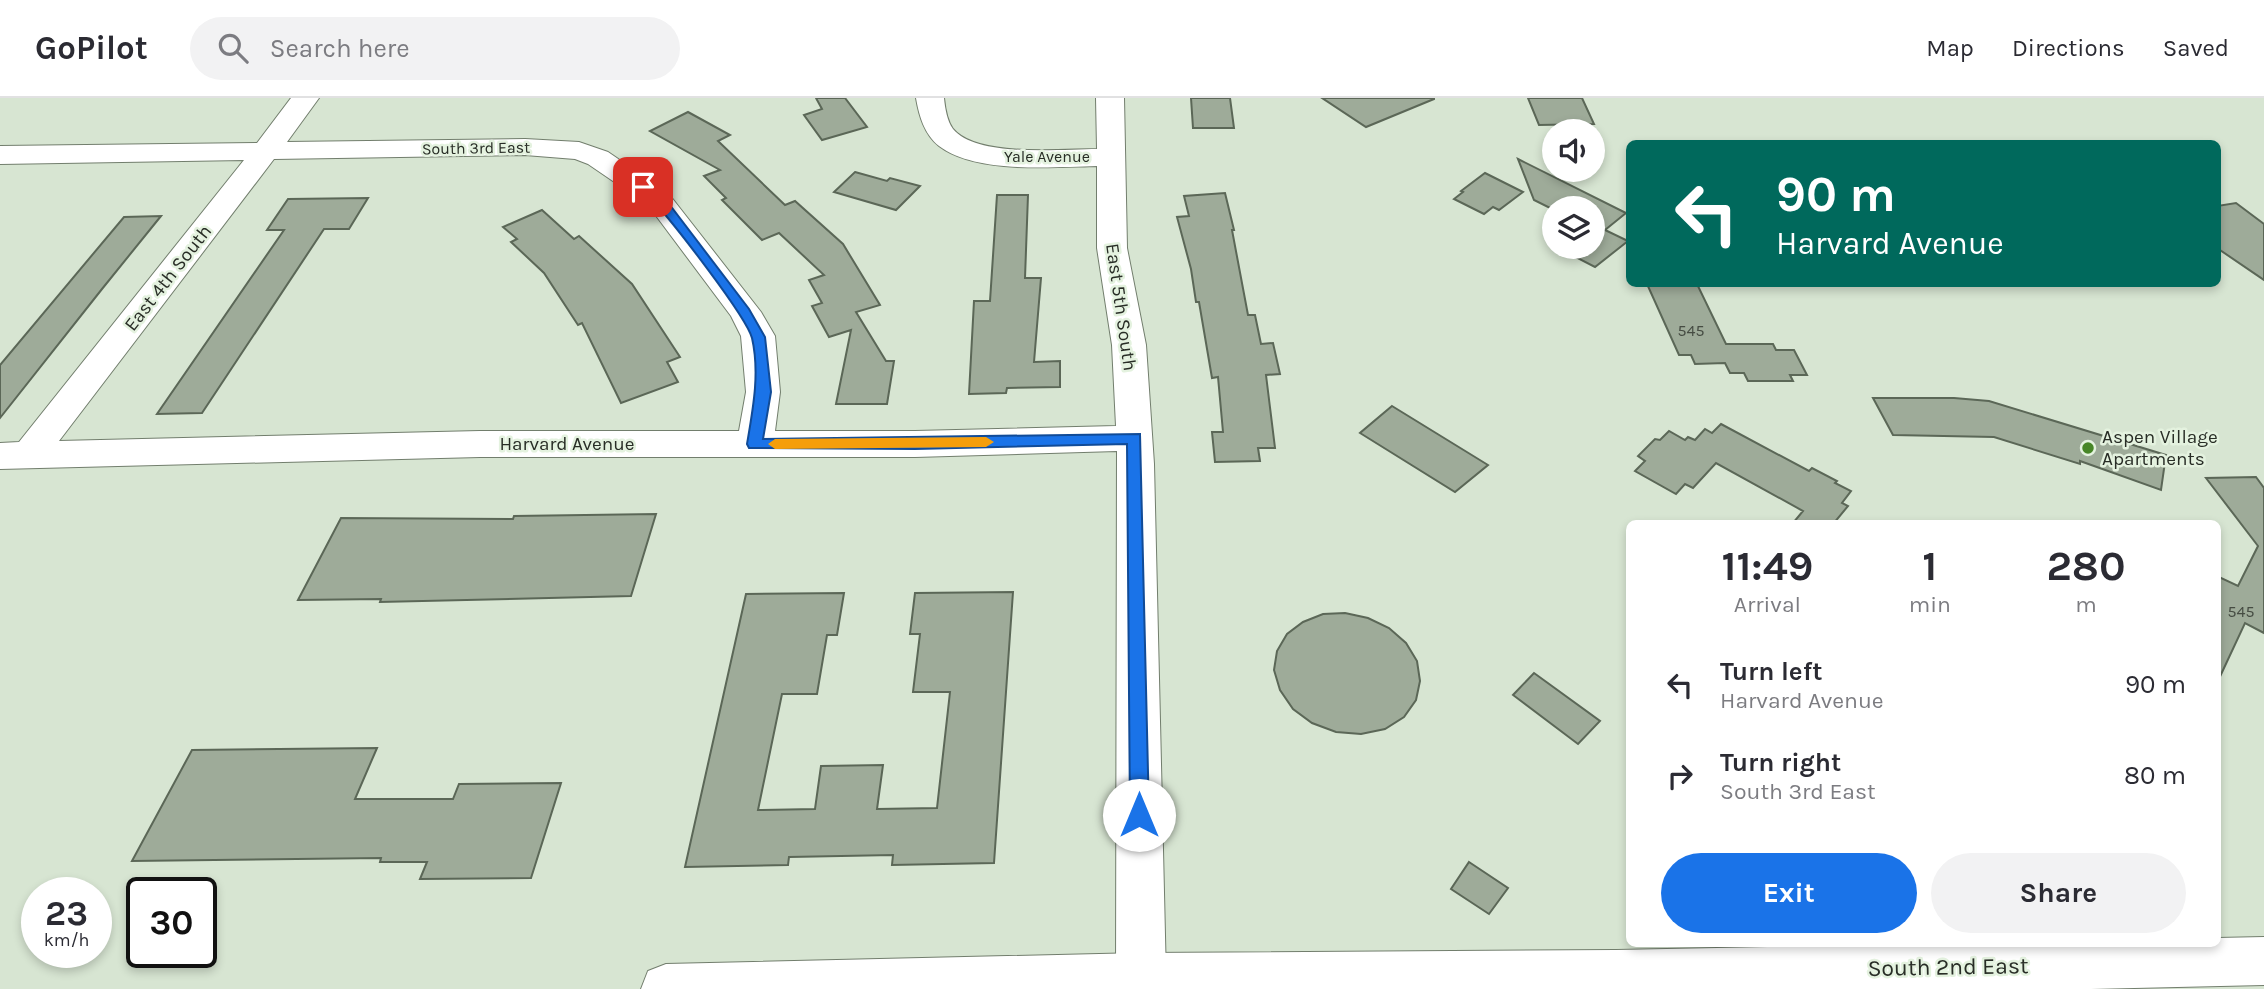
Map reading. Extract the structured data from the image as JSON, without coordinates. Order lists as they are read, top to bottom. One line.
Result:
{"streets":{"street":["South 3rd East","Yale Avenue","East 4th South","East 5th South","Harvard Avenue","South 2nd East"]},"crossings":[["South 3rd East","East 4th South"],["South 3rd East","Harvard Avenue"],["Yale Avenue","East 5th South"],["East 4th South","Harvard Avenue"],["East 5th South","Harvard Avenue"],["East 5th South","South 2nd East"]],"places":["Aspen Village Apartments"],"house_numbers":["545","545"],"page":{"header":"GoPilot","search":"Search here","nav":["Map","Directions","Saved"],"turn":["90 m","Harvard Avenue"],"eta":["11:49","Arrival","1","min","280","m"],"list":[{"name":"Turn left","note":"Harvard Avenue","value":"90 m"},{"name":"Turn right","note":"South 3rd East","value":"80 m"}],"buttons":["Exit","Share"],"speed":"23 km/h","limit":"30"}}
